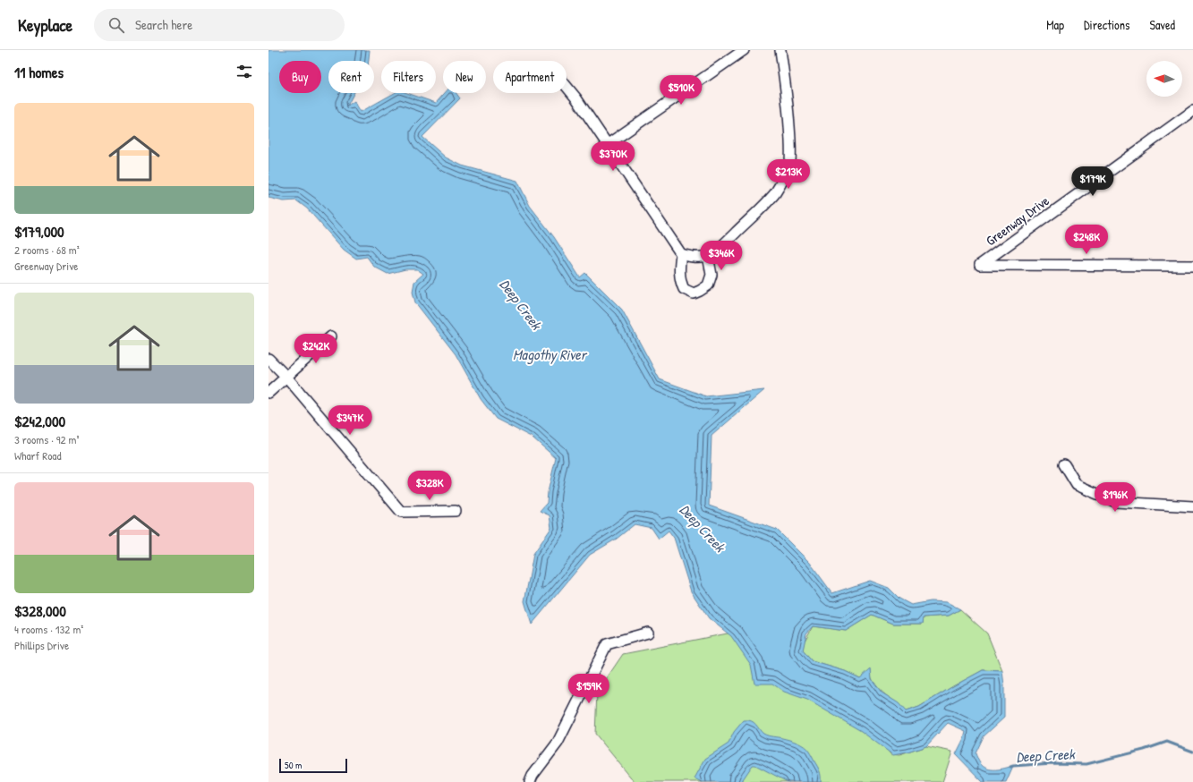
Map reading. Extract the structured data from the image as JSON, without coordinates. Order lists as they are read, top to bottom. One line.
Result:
{"streets":{"street":["Greenway Drive"]},"water":["Deep Creek","Magothy River"],"scale_bar":"50 m","north":"left","page":{"header":"Keyplace","search":"Search here","nav":["Map","Directions","Saved"],"heading":"11 homes","chip":["Buy","Rent","Filters","New","Apartment"],"price":["$510K","$370K","$213K","$179K","$248K","$346K","$242K","$347K","$328K","$196K","$159K"],"list":[{"name":"$179,000","note":"2 rooms · 68 m² · Greenway Drive"},{"name":"$242,000","note":"3 rooms · 92 m² · Wharf Road"},{"name":"$328,000","note":"4 rooms · 132 m² · Phillips Drive"}],"scale":"50 m"}}
